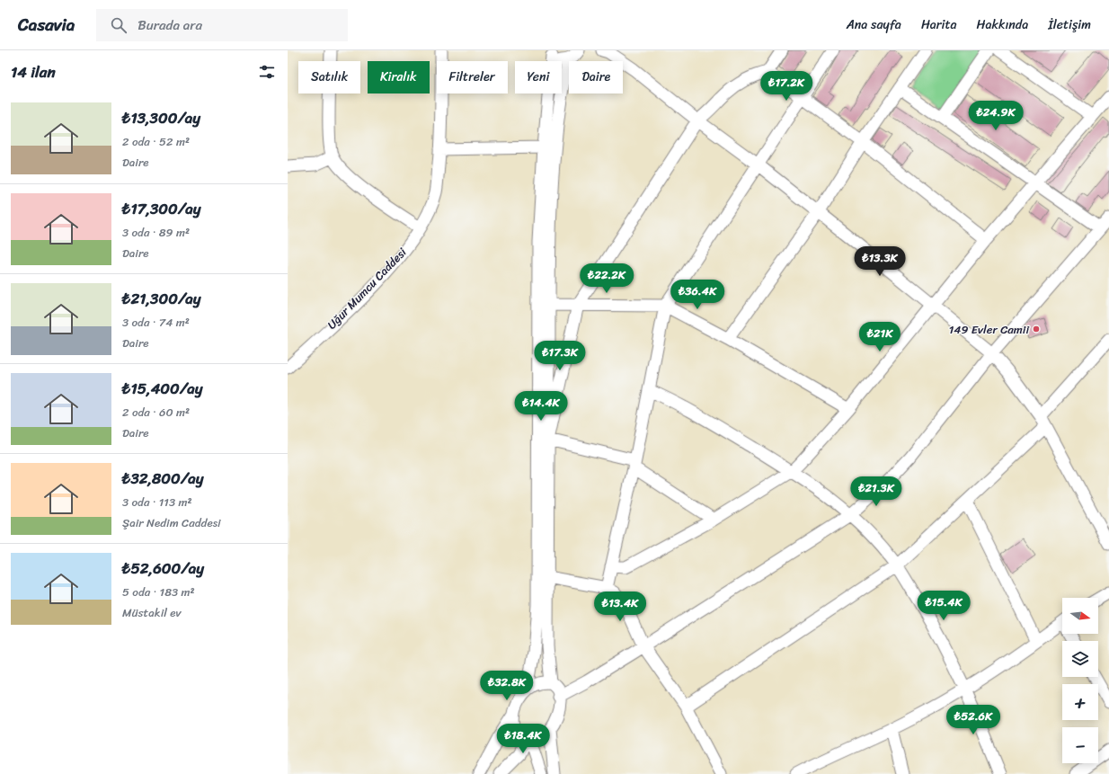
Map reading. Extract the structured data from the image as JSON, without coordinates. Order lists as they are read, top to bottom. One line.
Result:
{"streets":{"street":["Uğur Mumcu Caddesi"]},"places":["149 Evler Camii"],"north":"right","page":{"header":"Casavia","search":"Burada ara","nav":["Ana sayfa","Harita","Hakkında","İletişim"],"heading":"14 ilan","chip":["Satılık","Kiralık","Filtreler","Yeni","Daire"],"price":["₺17.2K","₺24.9K","₺13.3K","₺22.2K","₺36.4K","₺21K","₺17.3K","₺14.4K","₺21.3K","₺15.4K","₺13.4K","₺32.8K","₺52.6K","₺18.4K"],"list":[{"name":"₺13,300/ay","note":"2 oda · 52 m² · Daire"},{"name":"₺17,300/ay","note":"3 oda · 89 m² · Daire"},{"name":"₺21,300/ay","note":"3 oda · 74 m² · Daire"},{"name":"₺15,400/ay","note":"2 oda · 60 m² · Daire"},{"name":"₺32,800/ay","note":"3 oda · 113 m² · Şair Nedim Caddesi"},{"name":"₺52,600/ay","note":"5 oda · 183 m² · Müstakil ev"}],"map_buttons":["+","−"]}}
